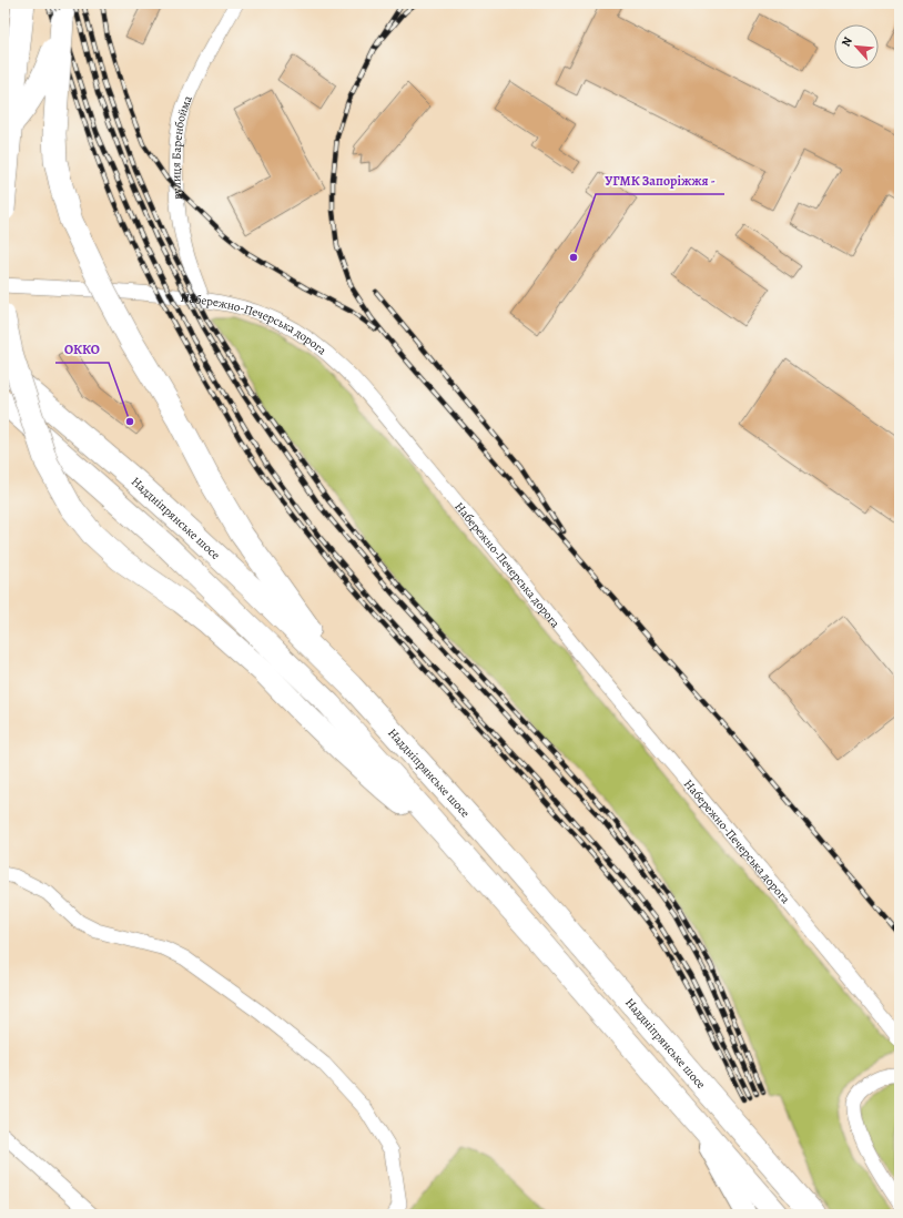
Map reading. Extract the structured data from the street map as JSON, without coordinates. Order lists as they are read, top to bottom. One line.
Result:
{"streets":{"main road":["Наддніпрянське шосе"],"street":["вулиця Баренбойма","Набережно-Печерська дорога"]},"crossings":[["вулиця Баренбойма","Набережно-Печерська дорога"]],"places":["УГМК Запоріжжя -","ОККО"],"north":"top left"}
